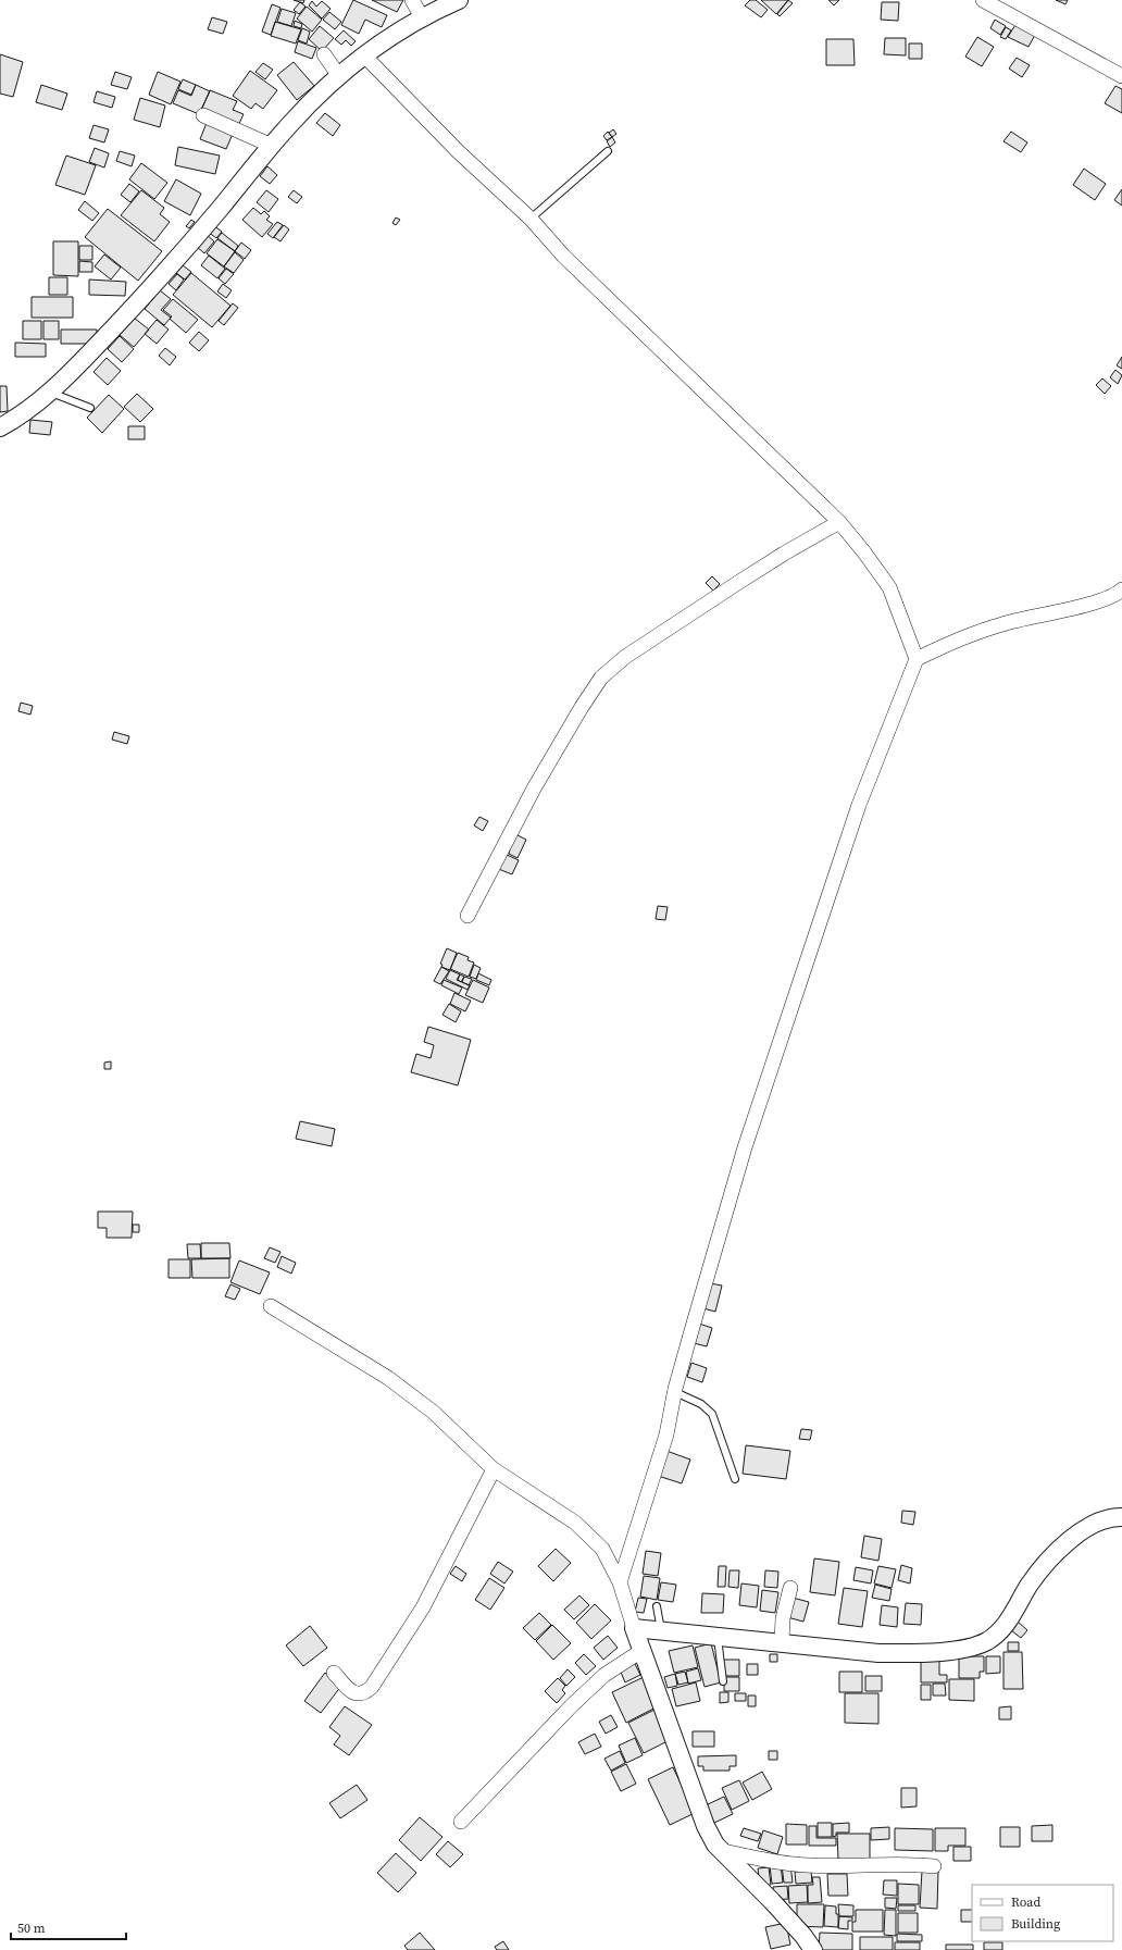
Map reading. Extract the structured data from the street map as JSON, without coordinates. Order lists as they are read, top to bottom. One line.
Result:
{"legend":["Road","Building"],"scale_bar":"50 m"}
